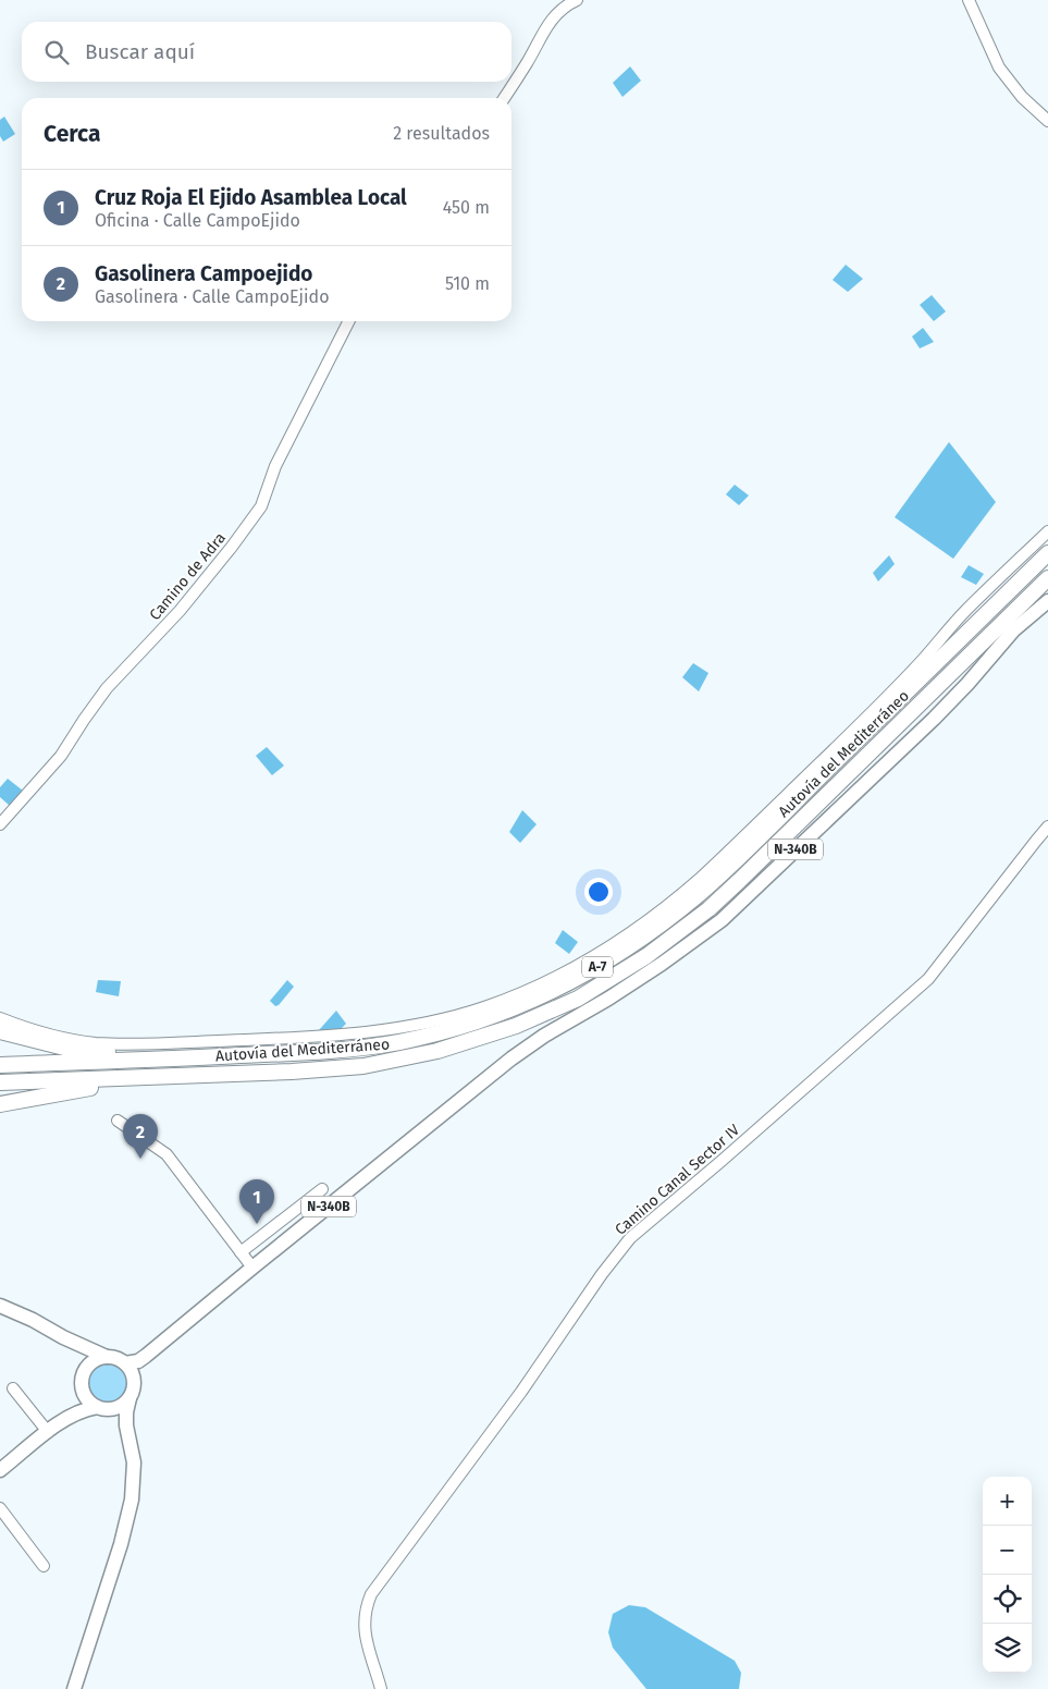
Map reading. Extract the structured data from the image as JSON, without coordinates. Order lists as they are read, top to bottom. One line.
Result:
{"streets":{"highway":["Autovía del Mediterráneo","A-7"],"main road":["N-340B"],"street":["Camino de Adra","Camino Canal Sector IV"]},"page":{"search":"Buscar aquí","heading":["Cerca","2 resultados"],"list":[{"mark":"1","name":"Cruz Roja El Ejido Asamblea Local","note":"Oficina · Calle CampoEjido","value":"450 m"},{"mark":"2","name":"Gasolinera Campoejido","note":"Gasolinera · Calle CampoEjido","value":"510 m"}],"pins":["2","1"],"map_buttons":["+","−"]}}
